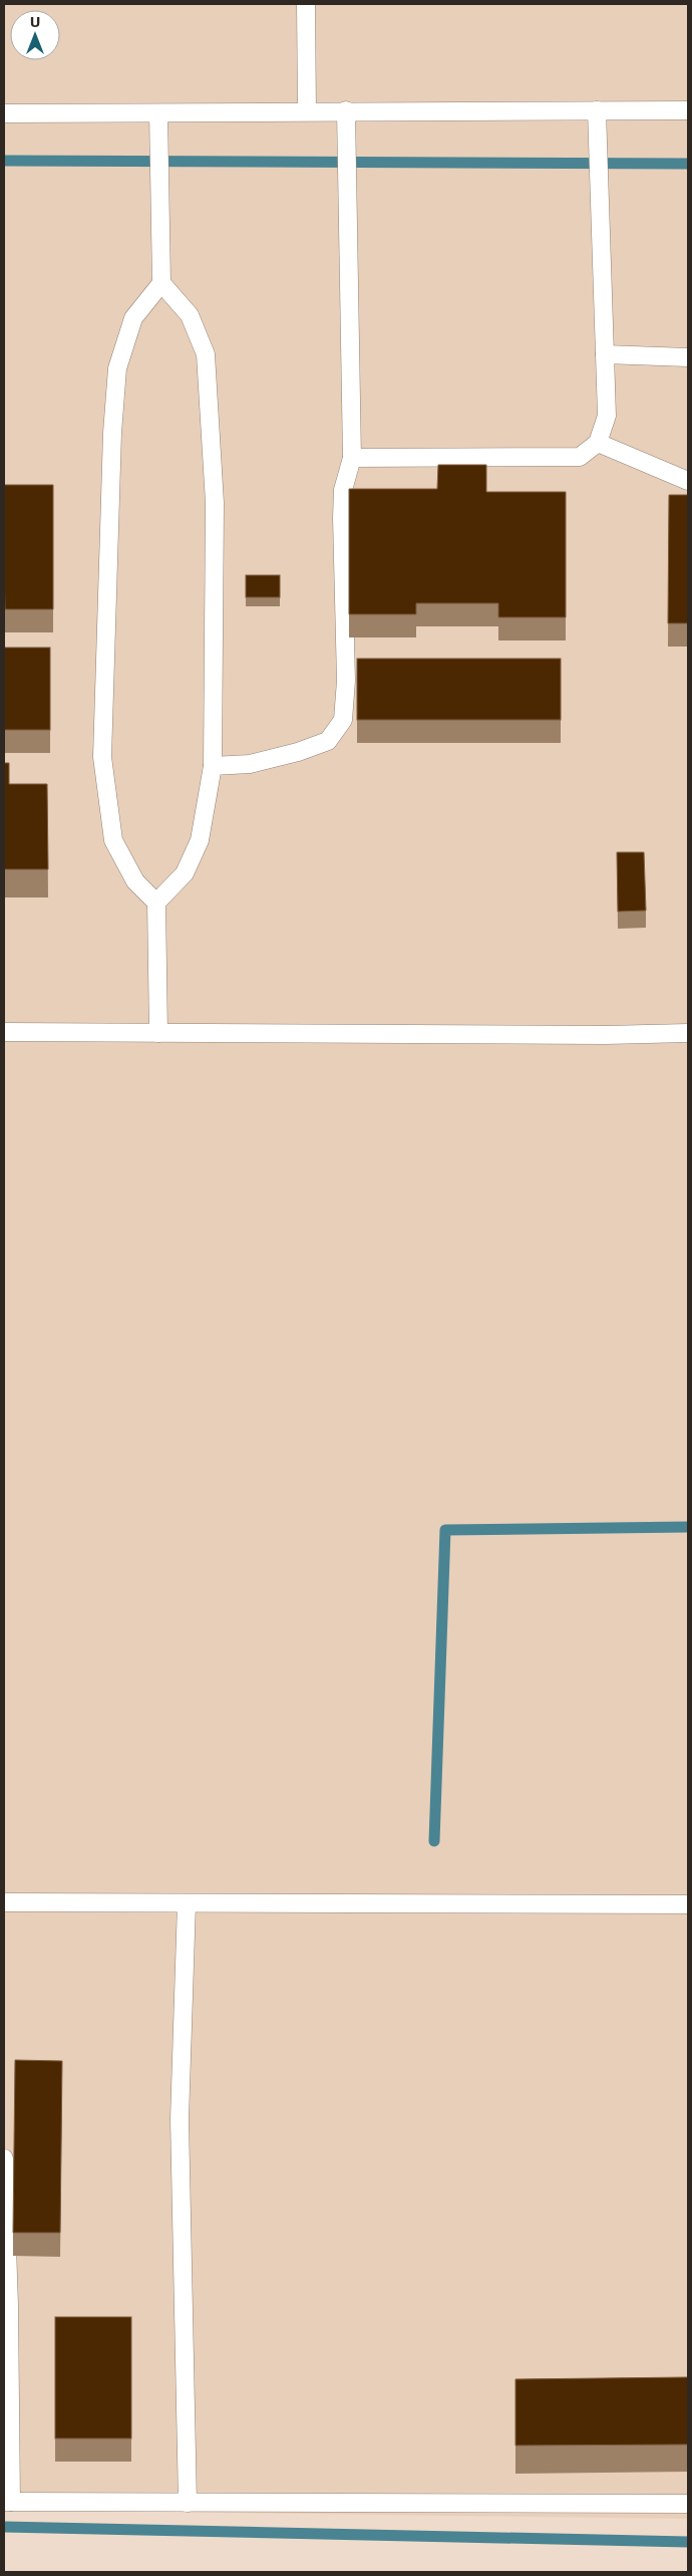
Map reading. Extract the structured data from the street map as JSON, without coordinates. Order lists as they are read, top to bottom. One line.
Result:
{"north":"top"}
